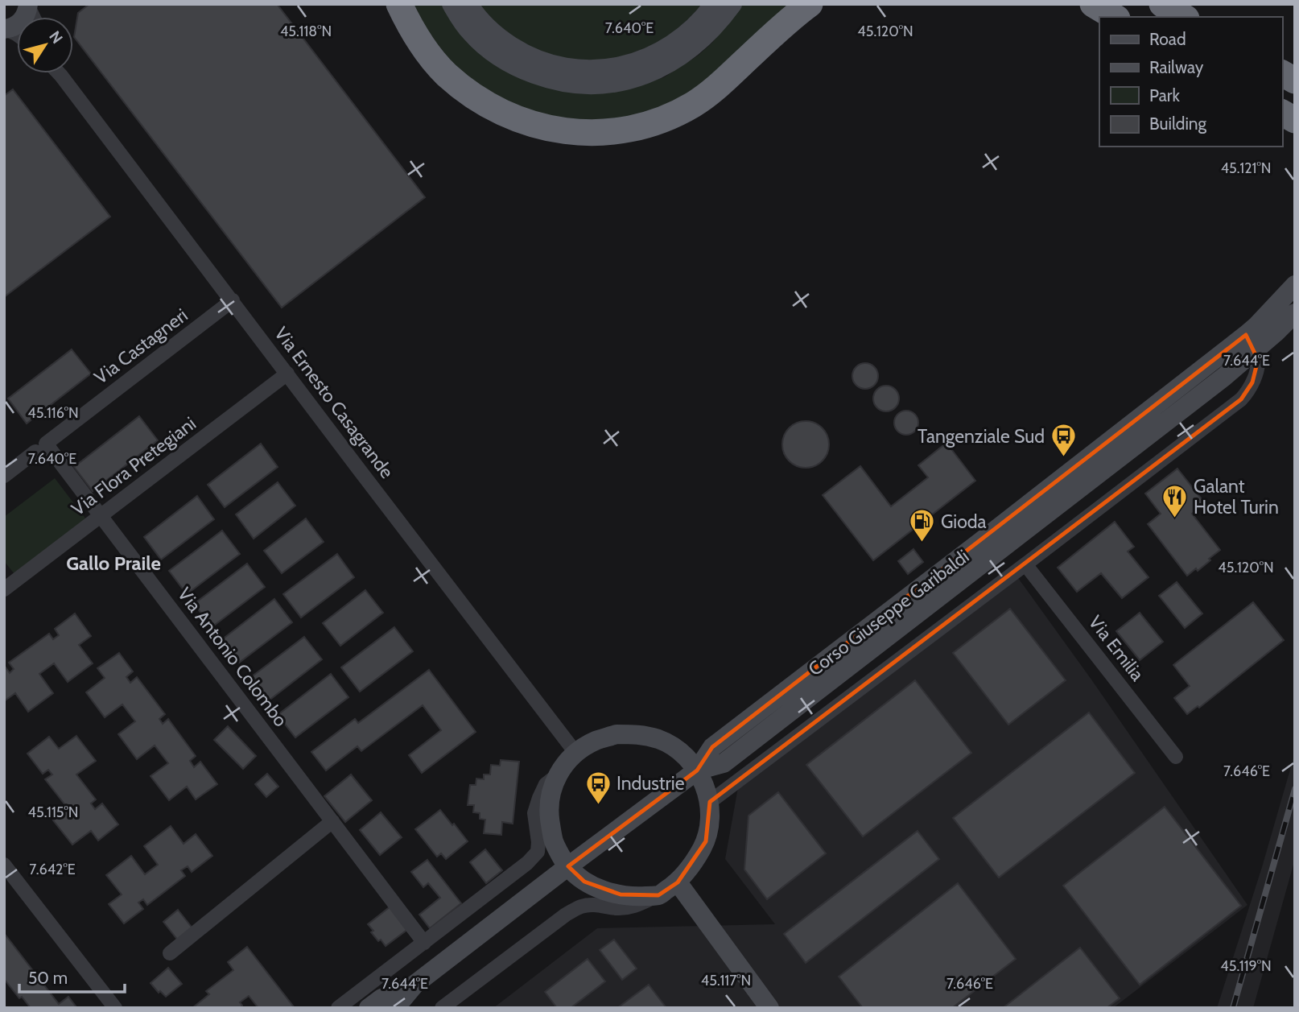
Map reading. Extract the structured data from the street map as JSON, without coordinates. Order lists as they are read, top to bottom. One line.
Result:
{"streets":{"street":["Via Castagneri","Via Ernesto Casagrande","Via Flora Pretegiani","Corso Giuseppe Garibaldi","Via Emilia","Via Antonio Colombo"]},"crossings":[["Via Castagneri","Via Ernesto Casagrande"],["Via Castagneri","Via Antonio Colombo"],["Via Ernesto Casagrande","Via Flora Pretegiani"],["Via Flora Pretegiani","Via Antonio Colombo"]],"districts":["Gallo Praile"],"places":{"bus stop":["Tangenziale Sud","Industrie"],"restaurant":["Galant Hotel Turin"],"fuel station":["Gioda"]},"legend":["Road","Railway","Park","Building"],"scale_bar":"50 m","north":"top right","coordinates":["7.640°E","45.118°N","45.120°N","45.121°N","7.644°E","45.116°N","7.646°E","45.115°N","7.642°E","45.119°N","45.117°N"]}
